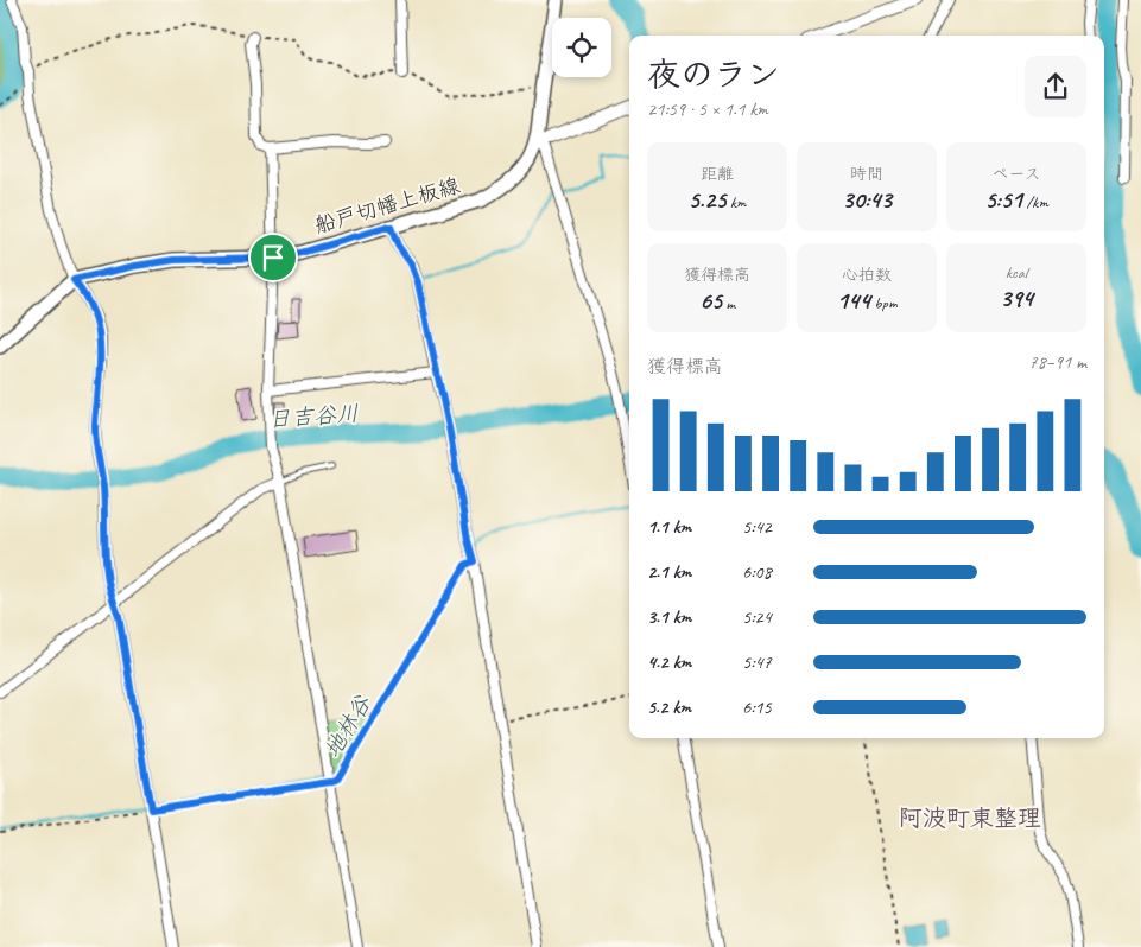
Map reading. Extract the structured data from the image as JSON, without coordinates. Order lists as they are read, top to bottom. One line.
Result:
{"streets":{"main road":["船戸切幡上板線"]},"districts":["阿波町東整理"],"water":["日吉谷川","地林谷"],"page":{"heading":["夜のラン","21:59 · 5 × 1.1 km"],"stats":[["距離","5.25 km"],["時間","30:43"],["ペース","5:51 /km"],["獲得標高","65 m"],["心拍数","144 bpm"],["kcal","394"]],"chart":["獲得標高","78–91 m"],"list":[{"name":"1.1 km","note":"5:42"},{"name":"2.1 km","note":"6:08"},{"name":"3.1 km","note":"5:24"},{"name":"4.2 km","note":"5:47"},{"name":"5.2 km","note":"6:15"}]}}
